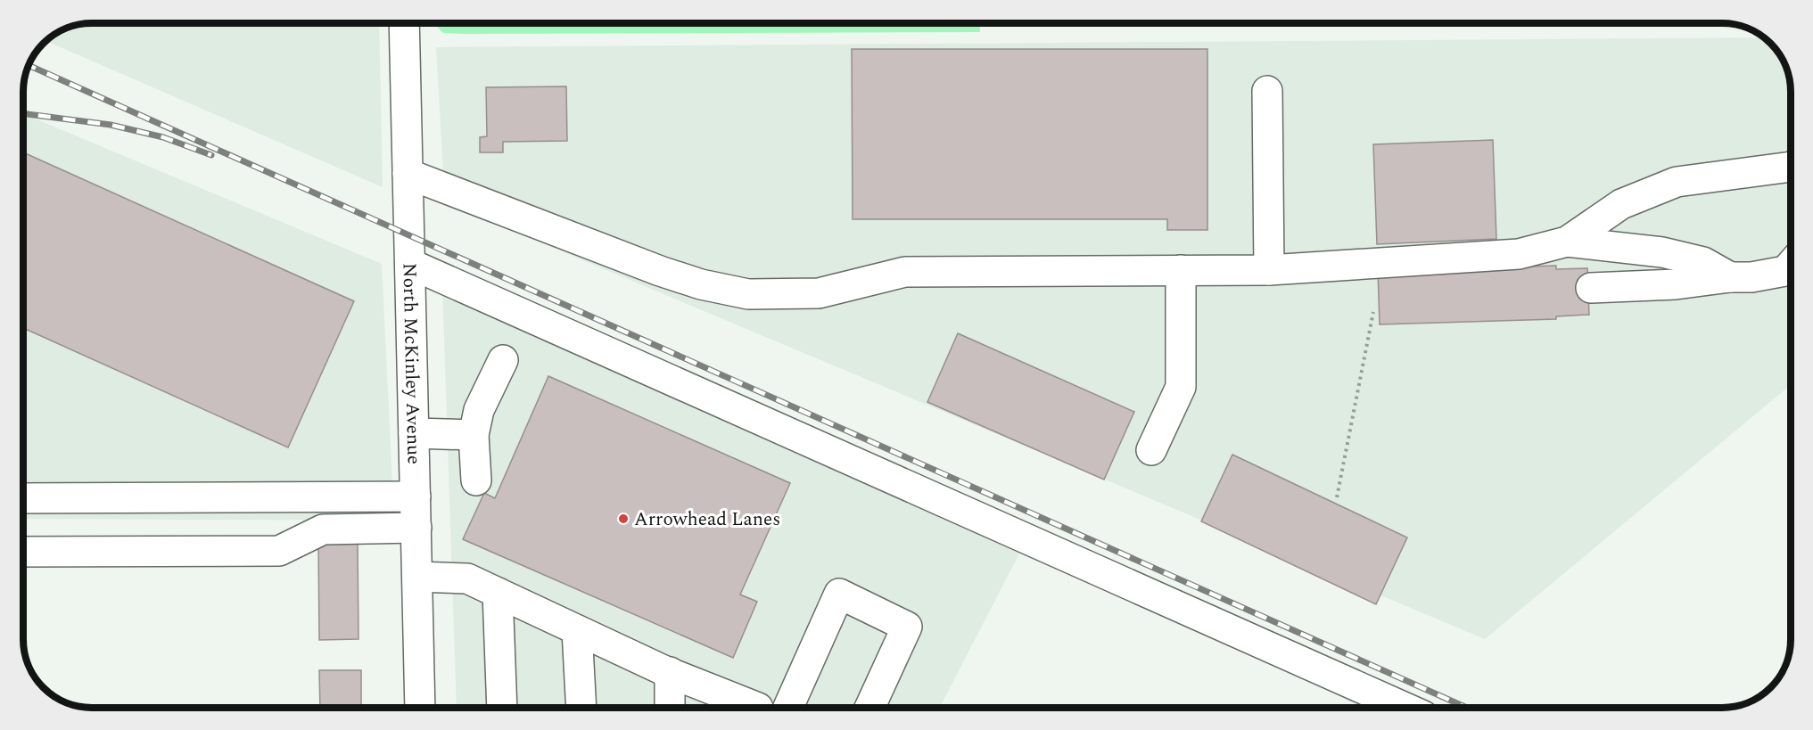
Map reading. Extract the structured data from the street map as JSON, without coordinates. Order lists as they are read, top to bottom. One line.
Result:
{"streets":{"street":["North McKinley Avenue"]},"places":["Arrowhead Lanes"]}
